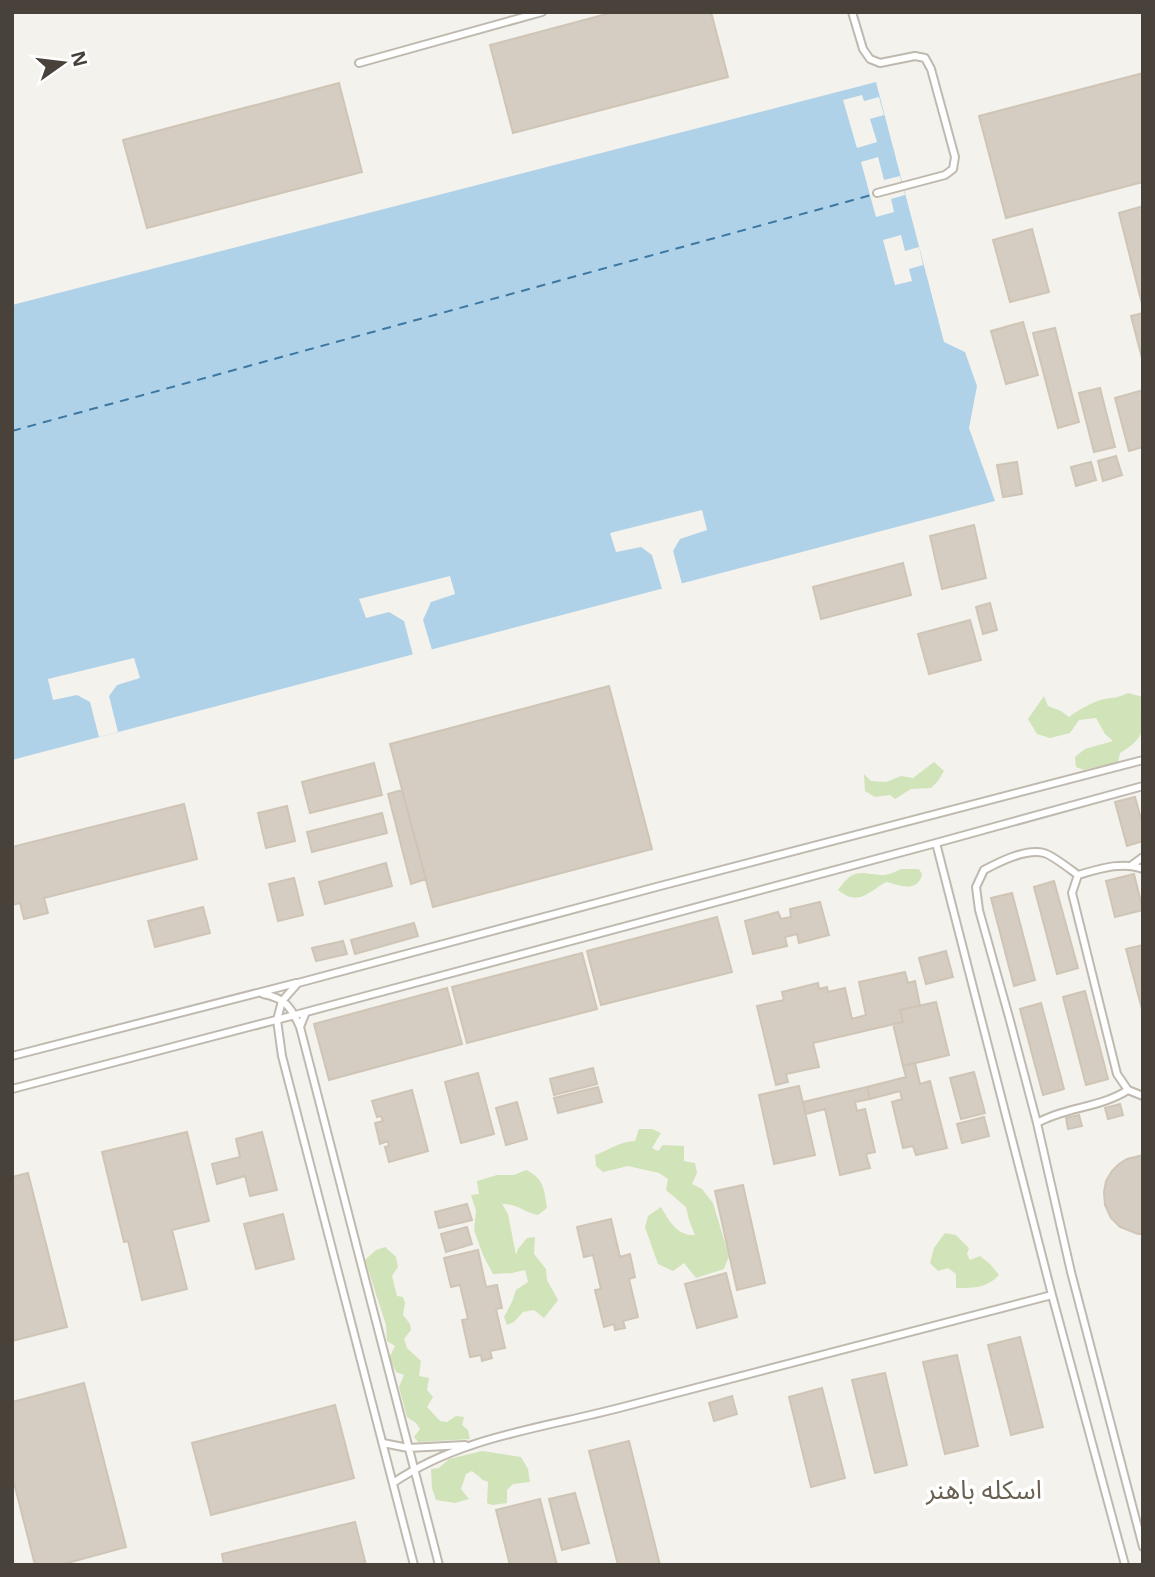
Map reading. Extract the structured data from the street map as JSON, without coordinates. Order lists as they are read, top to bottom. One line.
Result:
{"districts":["اسکله باهنر"],"north":"right"}
